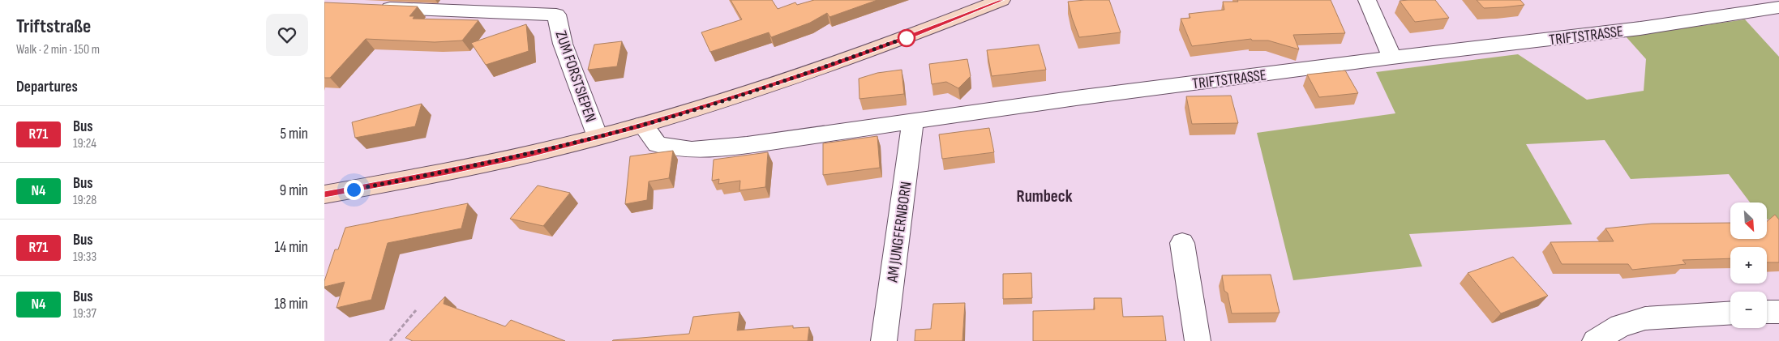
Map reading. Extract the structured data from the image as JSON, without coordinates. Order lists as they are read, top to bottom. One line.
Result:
{"streets":{"street":["TRIFTSTRASSE","ZUM FORSTSIEPEN","AM JUNGFERNBORN"]},"crossings":[["TRIFTSTRASSE","AM JUNGFERNBORN"]],"districts":["Rumbeck"],"lines":["bus line R71"],"north":"bottom right","page":{"heading":[["Triftstraße","Walk · 2 min · 150 m"],"Departures"],"list":[{"mark":"R71","name":"Bus","note":"19:24","value":"5 min"},{"mark":"N4","name":"Bus","note":"19:28","value":"9 min"},{"mark":"R71","name":"Bus","note":"19:33","value":"14 min"},{"mark":"N4","name":"Bus","note":"19:37","value":"18 min"}],"map_buttons":["+","−"]}}
